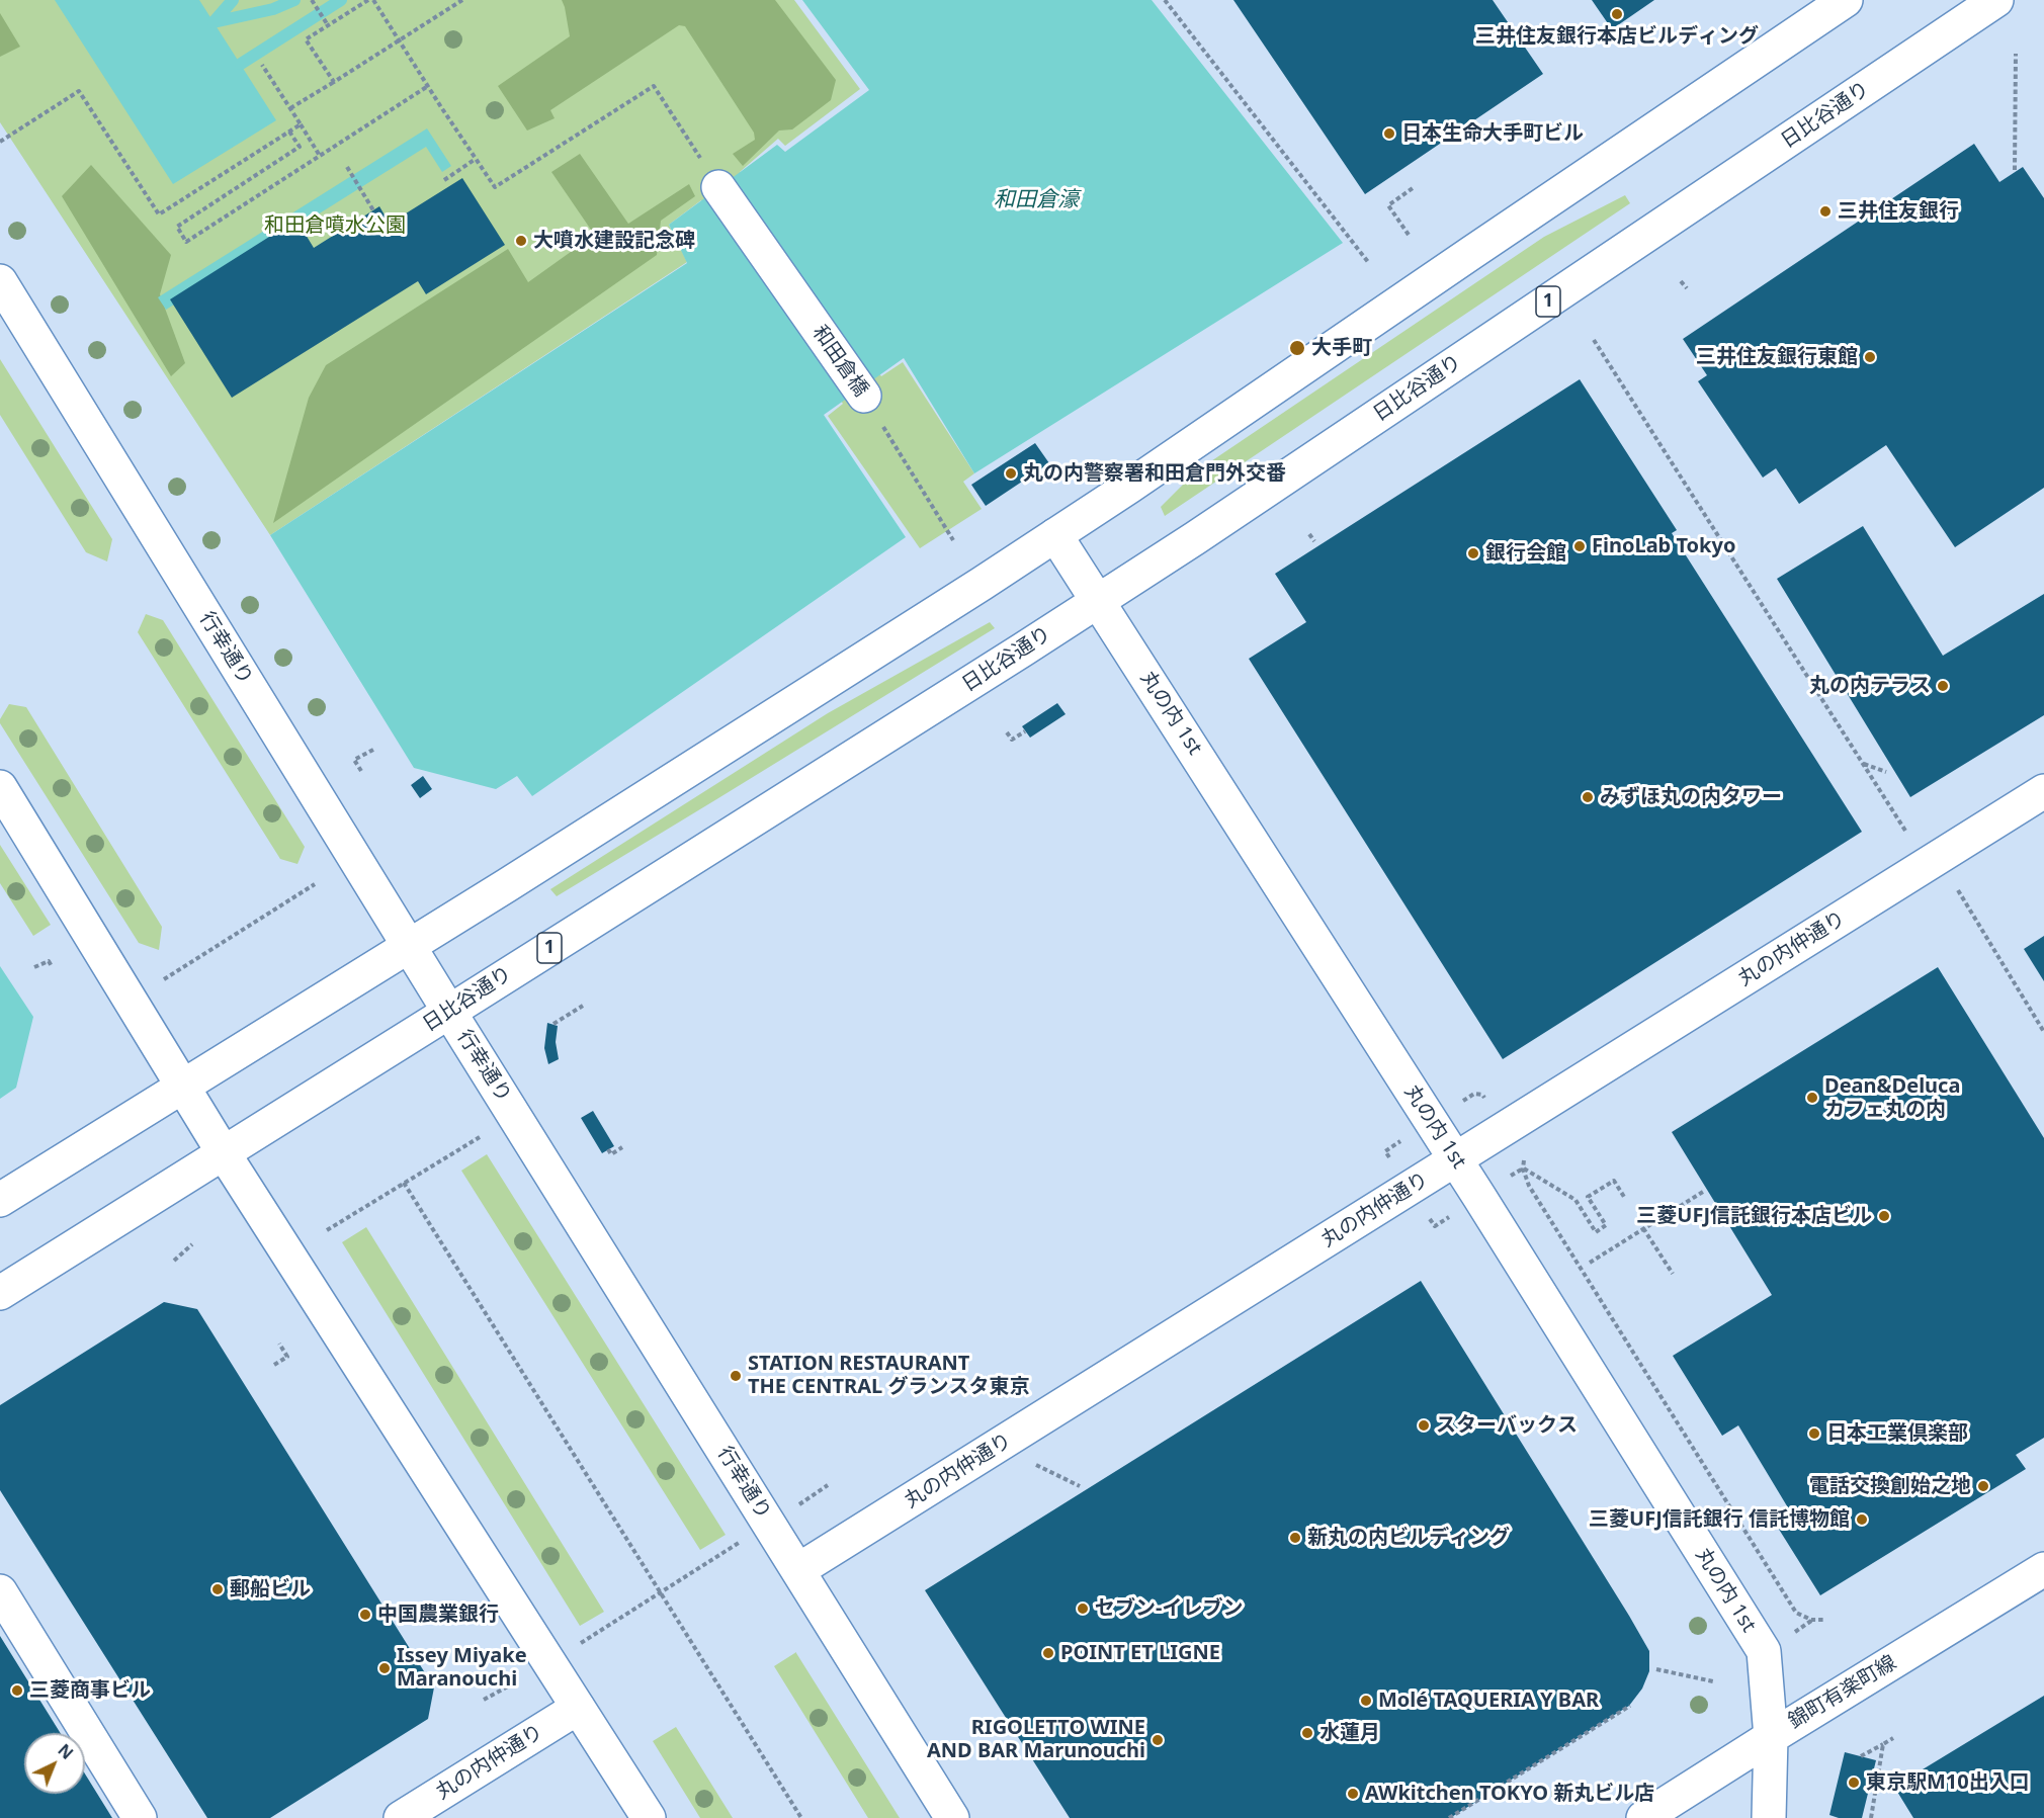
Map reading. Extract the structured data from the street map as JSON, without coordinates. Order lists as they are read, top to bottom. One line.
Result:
{"streets":{"main road":["日比谷通り","1","和田倉橋","行幸通り","丸の内 1st","丸の内仲通り","錦町有楽町線"]},"crossings":[["日比谷通り","行幸通り"],["日比谷通り","丸の内 1st"],["行幸通り","丸の内仲通り"],["丸の内 1st","丸の内仲通り"],["丸の内 1st","錦町有楽町線"]],"water":["和田倉濠"],"parks":["和田倉噴水公園"],"places":["三井住友銀行本店ビルディング","日本生命大手町ビル","三井住友銀行","大噴水建設記念碑","大手町","三井住友銀行東館","丸の内警察署和田倉門外交番","FinoLab Tokyo","銀行会館","丸の内テラス","みずほ丸の内タワー","Dean&Deluca カフェ丸の内","三菱UFJ信託銀行本店ビル","STATION RESTAURANT THE CENTRAL グランスタ東京","スターバックス","日本工業倶楽部","電話交換創始之地","三菱UFJ信託銀行 信託博物館","新丸の内ビルディング","郵船ビル","セブン-イレブン","中国農業銀行","POINT ET LIGNE","Issey Miyake Maranouchi","三菱商事ビル","Molé TAQUERIA Y BAR","水蓮月","RIGOLETTO WINE AND BAR Marunouchi","東京駅M10出入口","AWkitchen TOKYO 新丸ビル店"],"north":"top right"}
